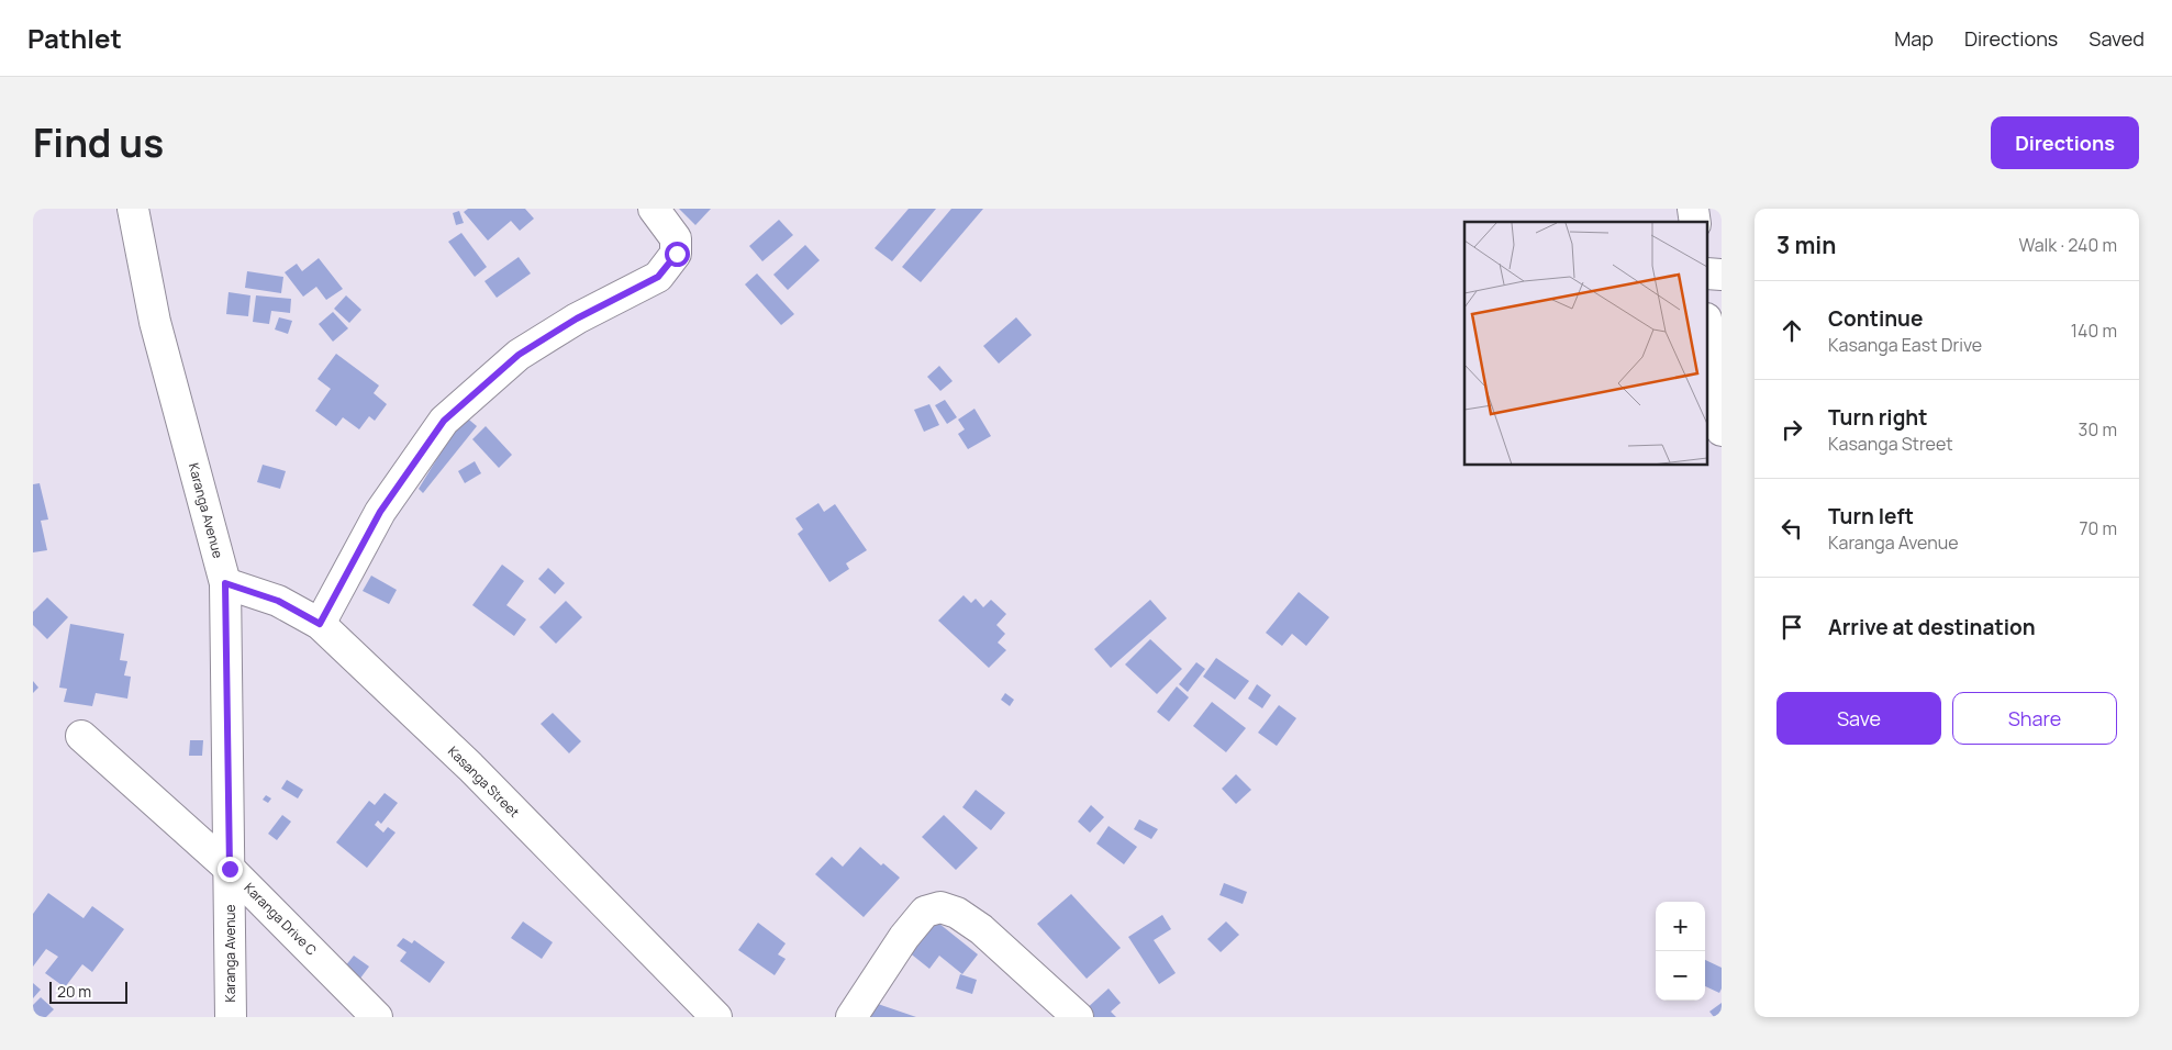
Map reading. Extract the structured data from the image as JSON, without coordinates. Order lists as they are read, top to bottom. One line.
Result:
{"streets":{"street":["Karanga Avenue","Kasanga Street","Karanga Drive C"]},"crossings":[["Karanga Avenue","Kasanga Street"],["Karanga Avenue","Karanga Drive C"]],"scale_bar":"20 m","page":{"header":"Pathlet","nav":["Map","Directions","Saved"],"title":"Find us","buttons":["Directions",["Save","Share"]],"heading":["3 min","Walk · 240 m"],"list":[["Continue","Kasanga East Drive","140 m"],["Turn right","Kasanga Street","30 m"],["Turn left","Karanga Avenue","70 m"],"Arrive at destination"],"map_buttons":["+","−"],"scale":"20 m"}}
